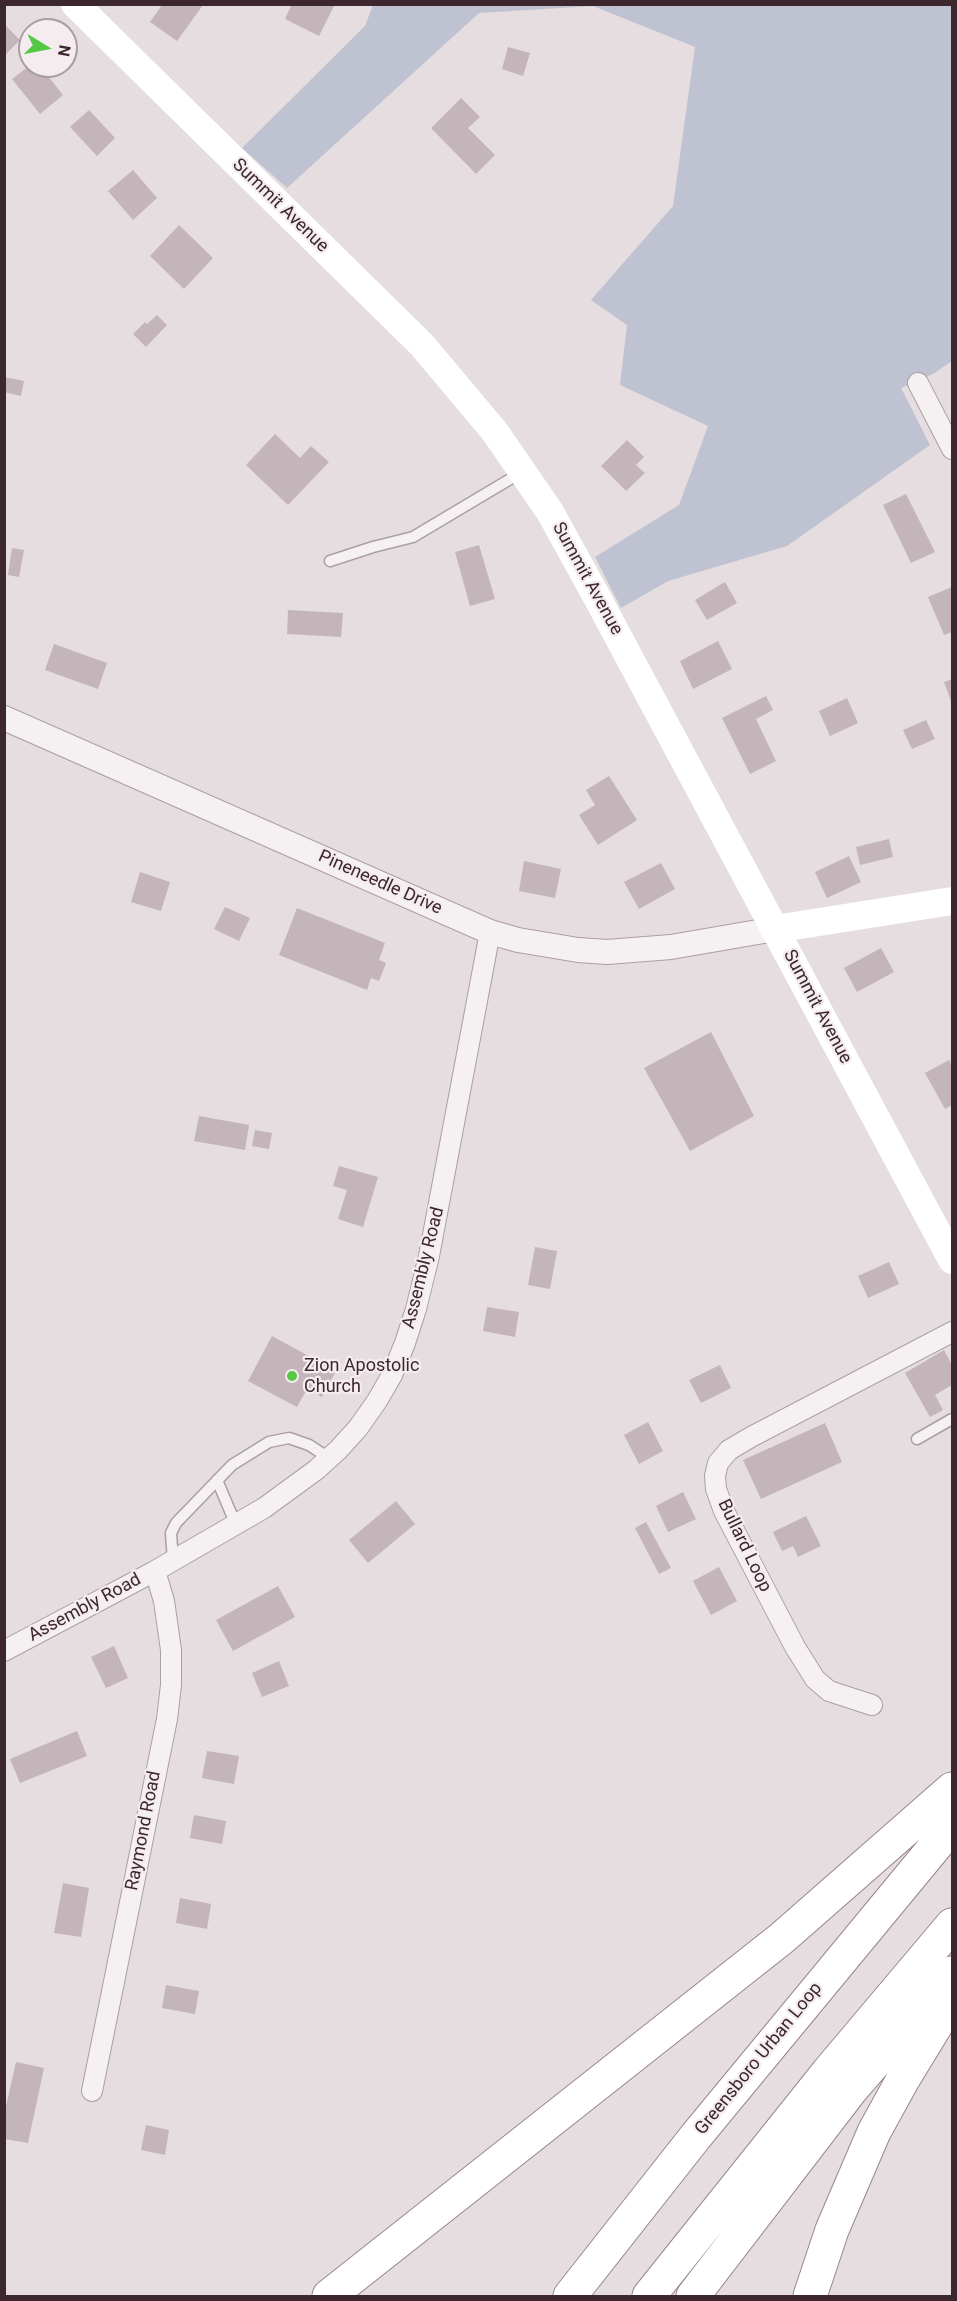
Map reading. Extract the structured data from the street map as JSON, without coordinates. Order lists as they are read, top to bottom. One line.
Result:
{"streets":{"highway":["Greensboro Urban Loop"],"main road":["Summit Avenue"],"street":["Pineneedle Drive","Assembly Road","Bullard Loop","Raymond Road"]},"crossings":[["Summit Avenue","Pineneedle Drive"],["Pineneedle Drive","Assembly Road"],["Assembly Road","Raymond Road"]],"places":["Zion Apostolic Church"],"north":"right"}
